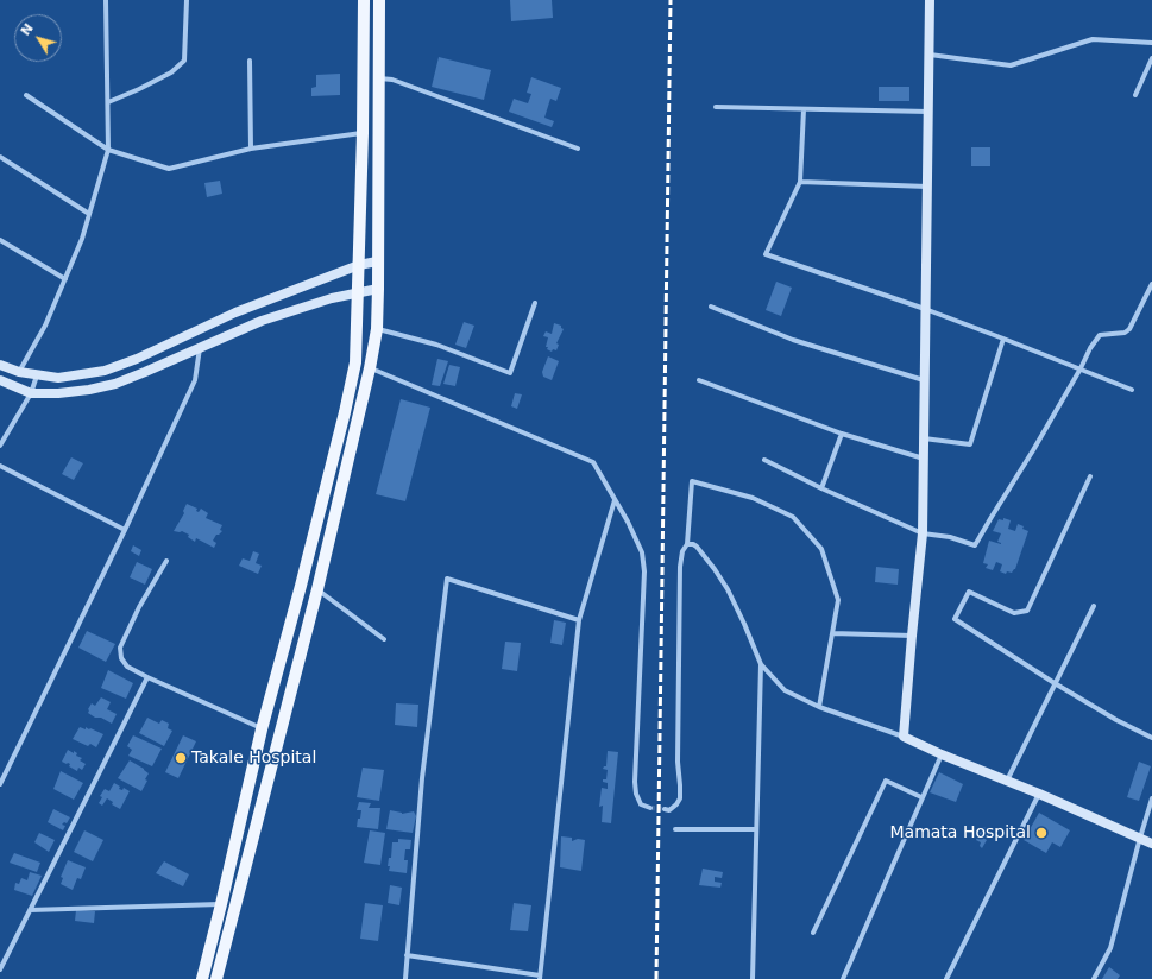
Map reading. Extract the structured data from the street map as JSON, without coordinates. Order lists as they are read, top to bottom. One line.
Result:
{"places":["Takale Hospital","Mamata Hospital"],"north":"top left"}
